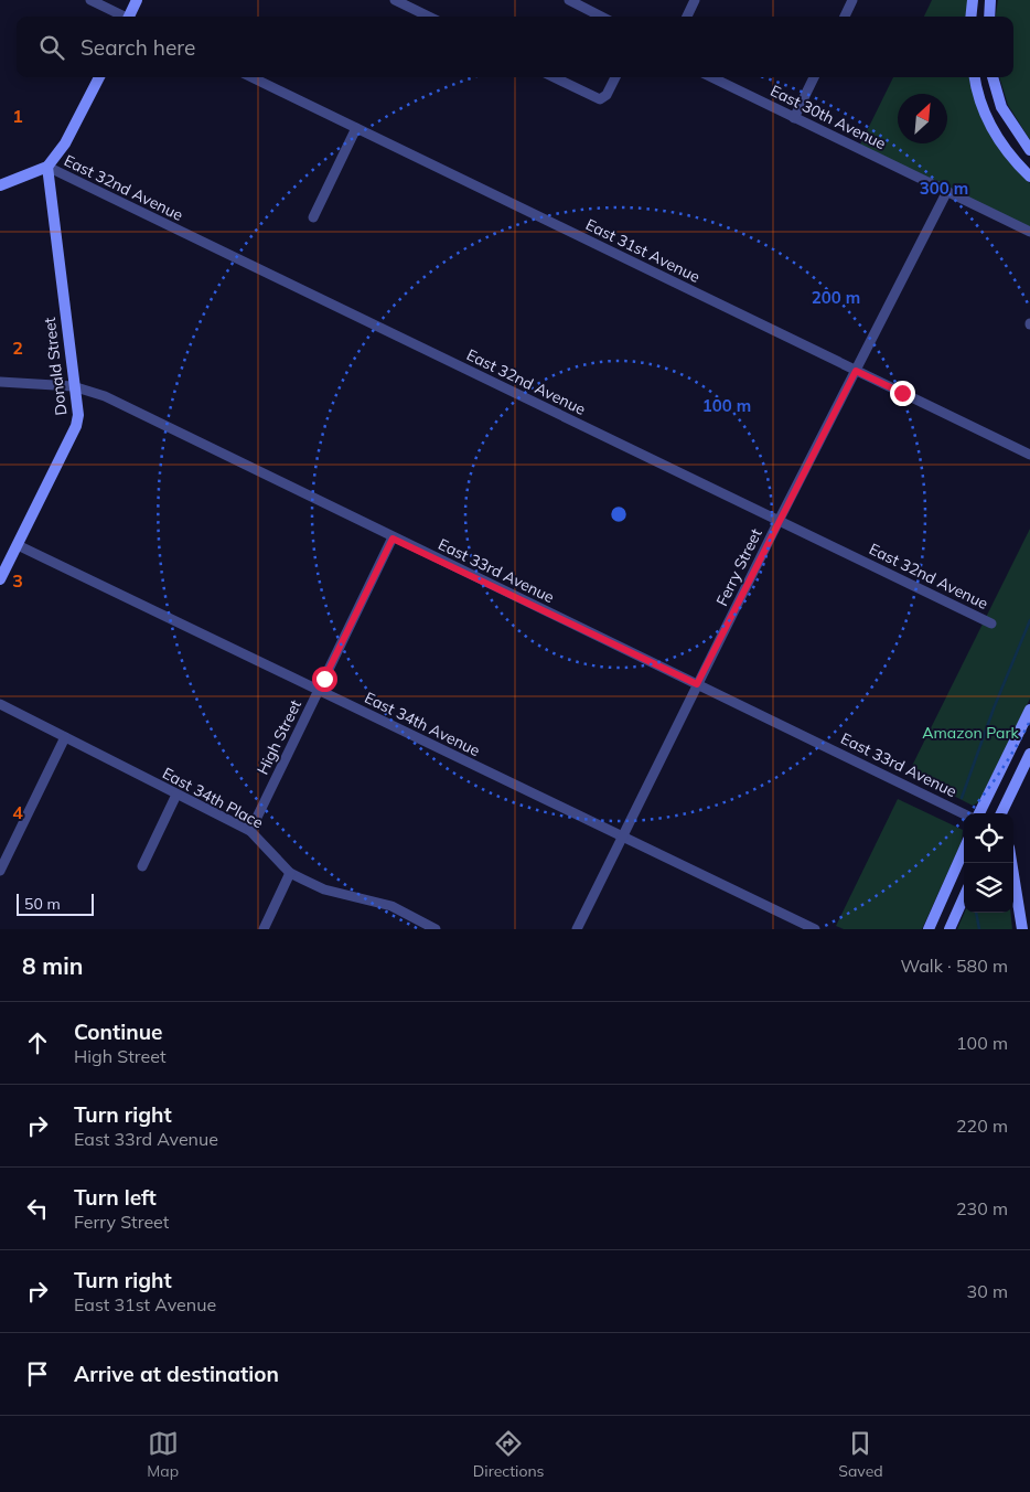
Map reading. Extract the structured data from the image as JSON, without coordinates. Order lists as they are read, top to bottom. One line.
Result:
{"streets":{"main road":["Donald Street"],"street":["East 30th Avenue","East 32nd Avenue","East 31st Avenue","Ferry Street","East 33rd Avenue","East 34th Avenue","High Street","East 34th Place"]},"crossings":[["East 30th Avenue","Ferry Street"],["East 32nd Avenue","Donald Street"],["East 32nd Avenue","Ferry Street"],["East 31st Avenue","Ferry Street"],["Donald Street","East 33rd Avenue"],["Donald Street","East 34th Avenue"],["Ferry Street","East 33rd Avenue"],["Ferry Street","East 34th Avenue"],["East 33rd Avenue","High Street"],["East 34th Avenue","High Street"],["High Street","East 34th Place"]],"parks":["Amazon Park"],"scale_bar":"50 m","north":"top right","page":{"search":"Search here","scale":"50 m","heading":["8 min","Walk · 580 m"],"list":[["Continue","High Street","100 m"],["Turn right","East 33rd Avenue","220 m"],["Turn left","Ferry Street","230 m"],["Turn right","East 31st Avenue","30 m"],"Arrive at destination"],"nav":["Map","Directions","Saved"]},"grid":{"rows":["1","2","3","4"]},"rings":["300 m","200 m","100 m"]}
